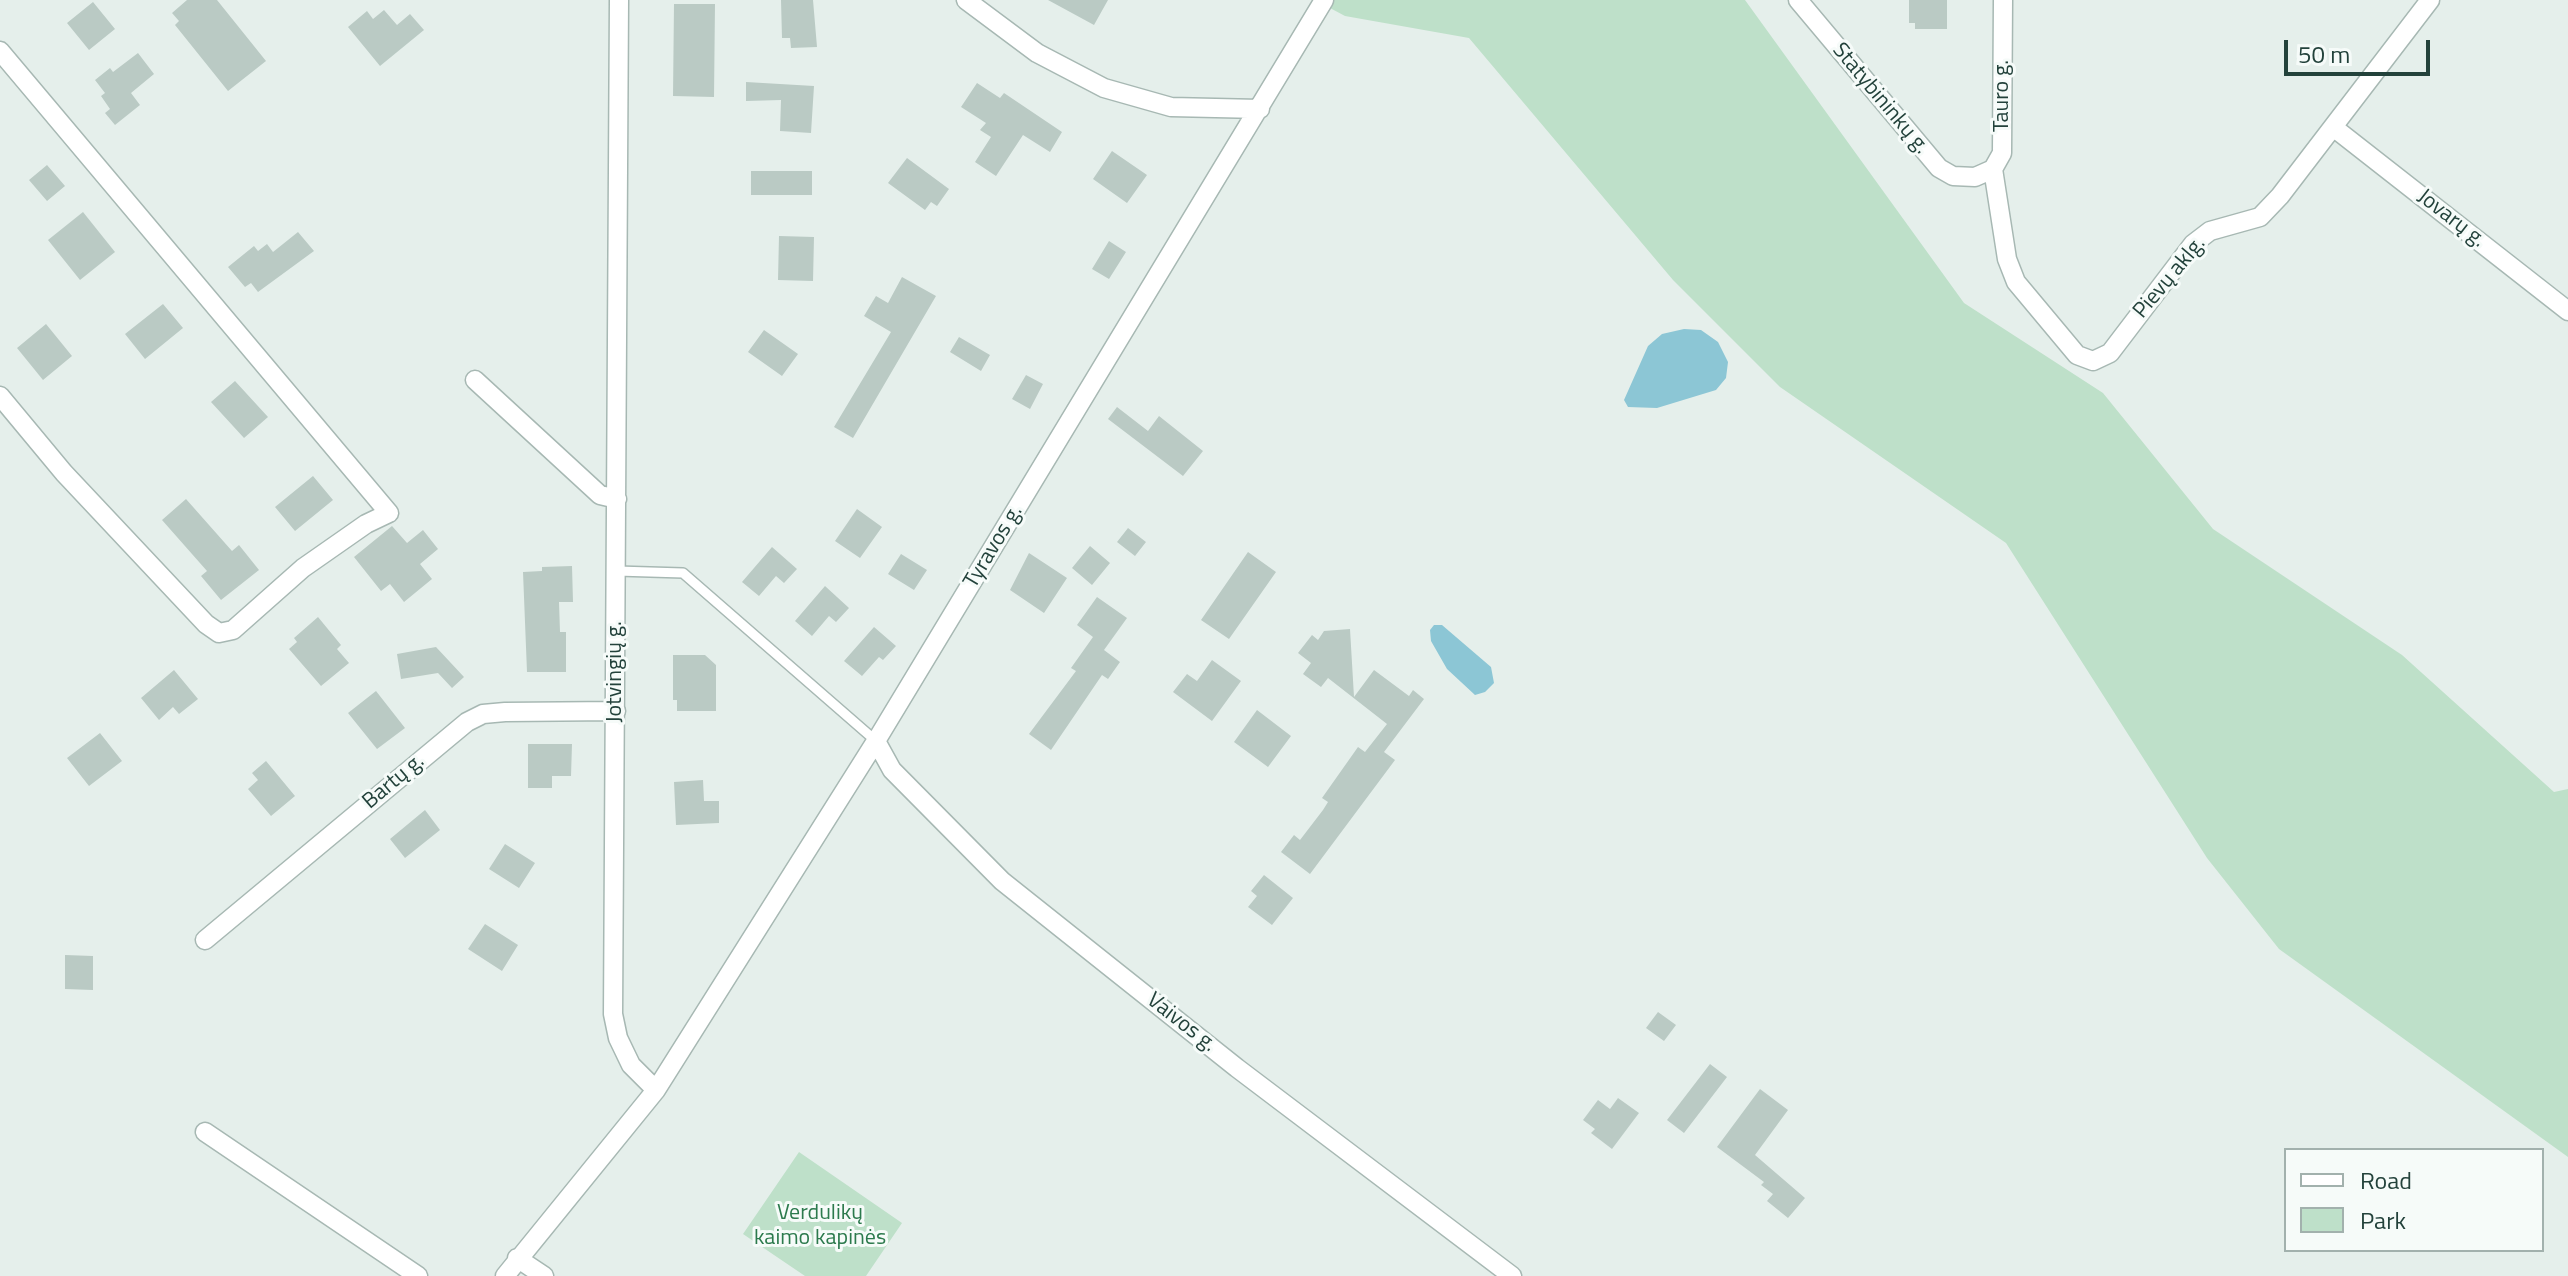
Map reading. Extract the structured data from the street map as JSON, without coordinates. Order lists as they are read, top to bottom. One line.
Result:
{"streets":{"street":["Tauro g.","Statybininkų g.","Jovarų g.","Pievų aklg.","Tyravos g.","Jotvingių g.","Bartų g.","Vaivos g."]},"crossings":[["Tauro g.","Statybininkų g."],["Tauro g.","Pievų aklg."],["Statybininkų g.","Pievų aklg."],["Jovarų g.","Pievų aklg."],["Tyravos g.","Jotvingių g."],["Tyravos g.","Vaivos g."],["Jotvingių g.","Bartų g."]],"parks":["Verdulikų kaimo kapinės"],"legend":["Road","Park"],"scale_bar":"50 m"}
